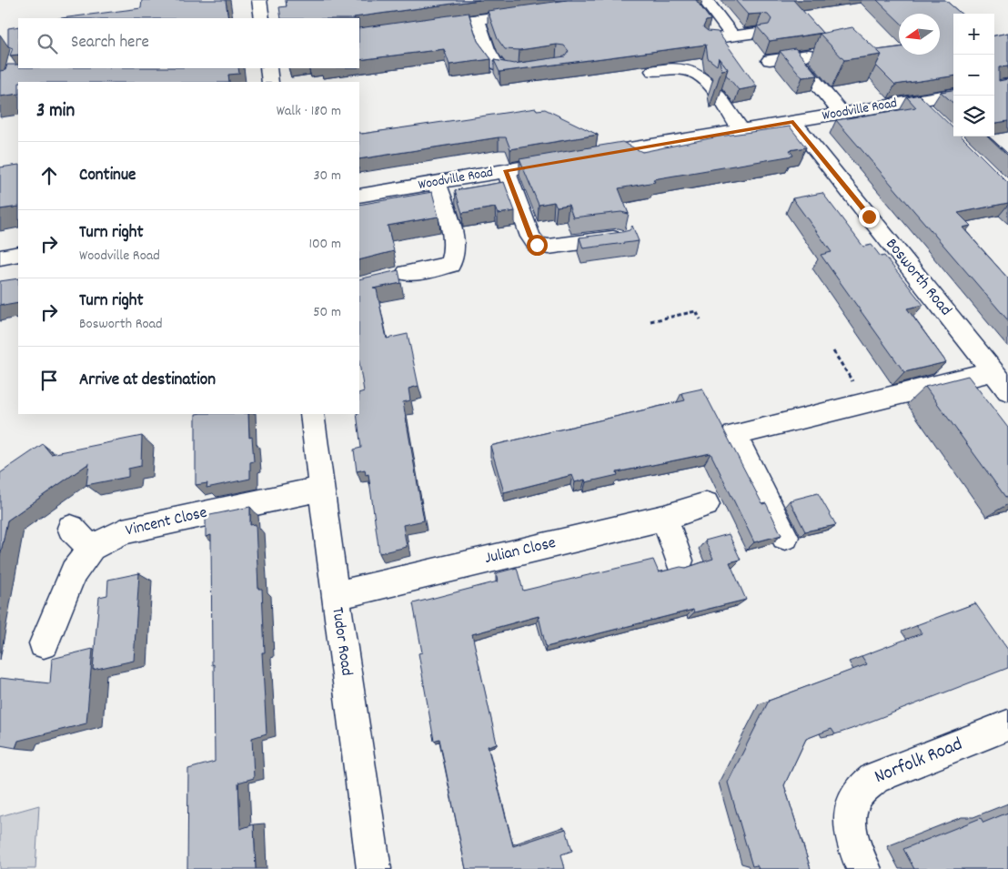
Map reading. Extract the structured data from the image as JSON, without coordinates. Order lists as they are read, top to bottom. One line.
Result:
{"streets":{"street":["Woodville Road","Bosworth Road","Vincent Close","Julian Close","Tudor Road","Norfolk Road"]},"crossings":[["Woodville Road","Bosworth Road"],["Vincent Close","Tudor Road"],["Julian Close","Tudor Road"]],"north":"left","page":{"map_buttons":["+","−"],"search":"Search here","heading":["3 min","Walk · 180 m"],"list":[["Continue","30 m"],["Turn right","Woodville Road","100 m"],["Turn right","Bosworth Road","50 m"],"Arrive at destination"]}}
